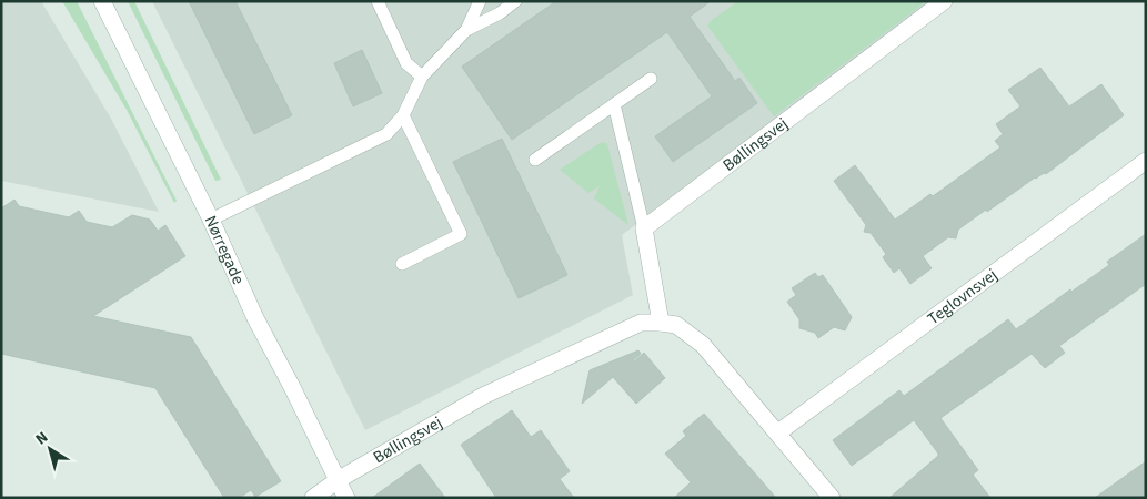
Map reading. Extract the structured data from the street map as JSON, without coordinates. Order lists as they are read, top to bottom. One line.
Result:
{"streets":{"street":["Bøllingsvej","Nørregade","Teglovnsvej"]},"crossings":[["Bøllingsvej","Nørregade"]],"north":"top left"}
